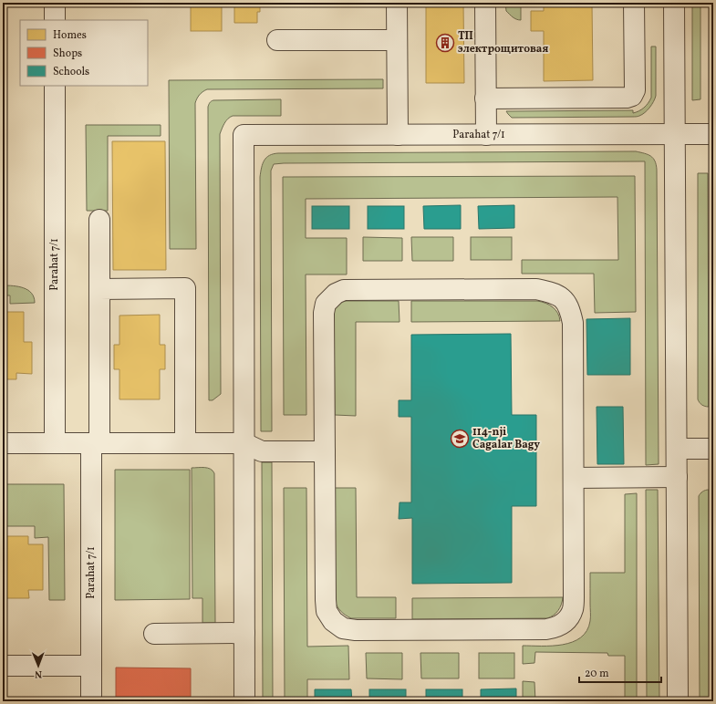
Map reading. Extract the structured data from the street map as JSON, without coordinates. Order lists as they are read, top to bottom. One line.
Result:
{"streets":{"street":["Parahat 7/1"]},"places":{"building":["ТП электрощитовая"],"school or university":["114-nji Cagalar Bagy"]},"legend":["Homes","Shops","Schools"],"scale_bar":"20 m","north":"bottom"}
